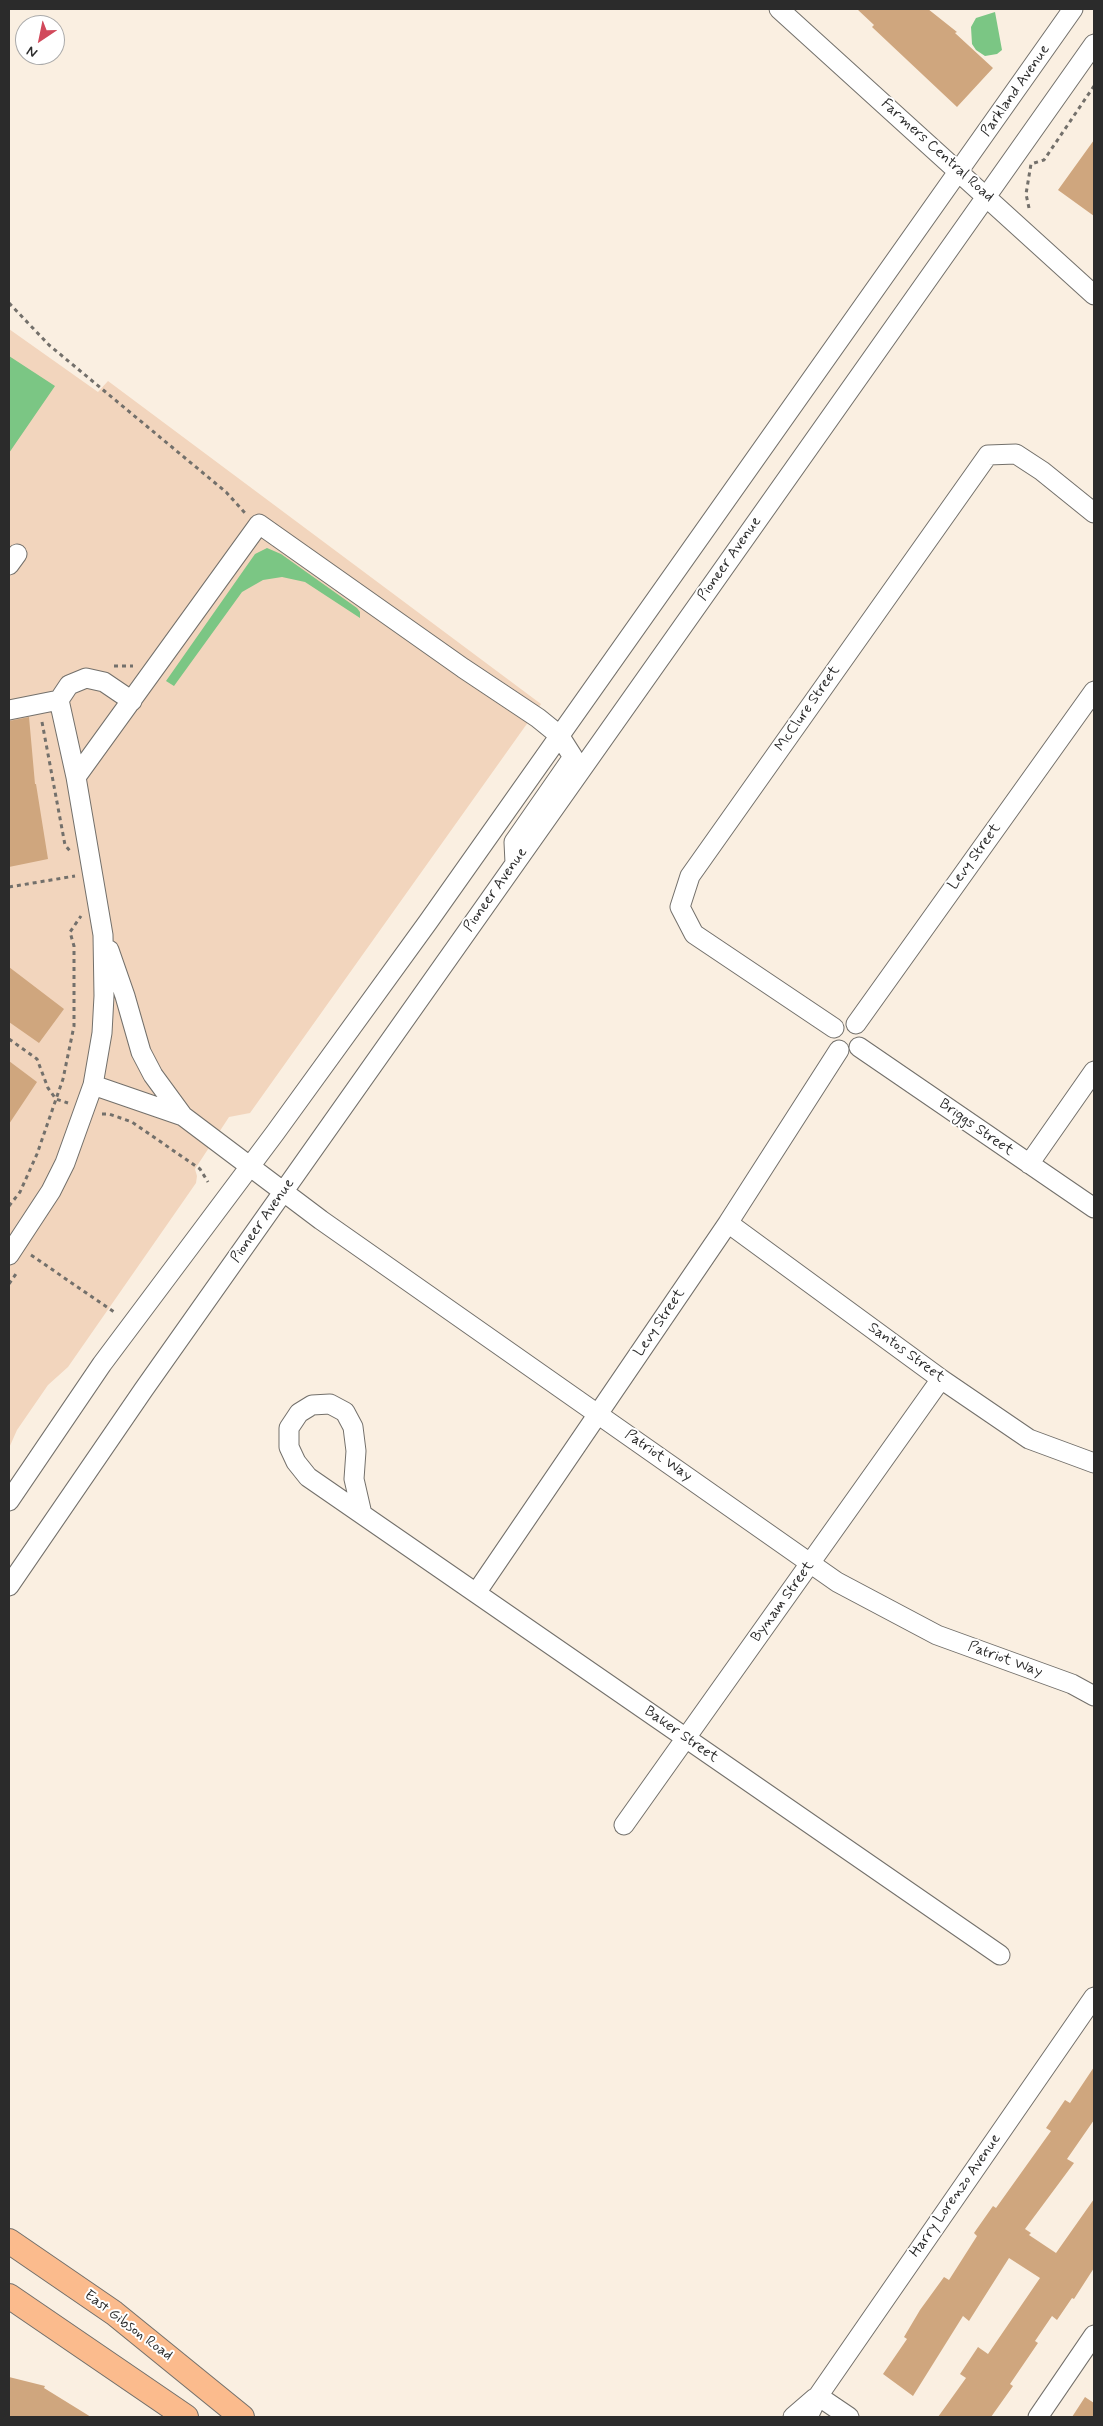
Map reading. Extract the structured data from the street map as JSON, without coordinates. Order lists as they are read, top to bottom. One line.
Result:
{"streets":{"main road":["East Gibson Road"],"street":["Parkland Avenue","Farmers Central Road","Pioneer Avenue","McClure Street","Levy Street","Briggs Street","Santos Street","Patriot Way","Bynam Street","Baker Street","Harry Lorenzo Avenue"]},"crossings":[["Parkland Avenue","Farmers Central Road"],["Farmers Central Road","Pioneer Avenue"],["Pioneer Avenue","Patriot Way"],["McClure Street","Levy Street"],["McClure Street","Briggs Street"],["Levy Street","Briggs Street"],["Levy Street","Santos Street"],["Levy Street","Patriot Way"],["Levy Street","Baker Street"],["Santos Street","Bynam Street"],["Patriot Way","Bynam Street"],["Bynam Street","Baker Street"]],"north":"bottom left"}
